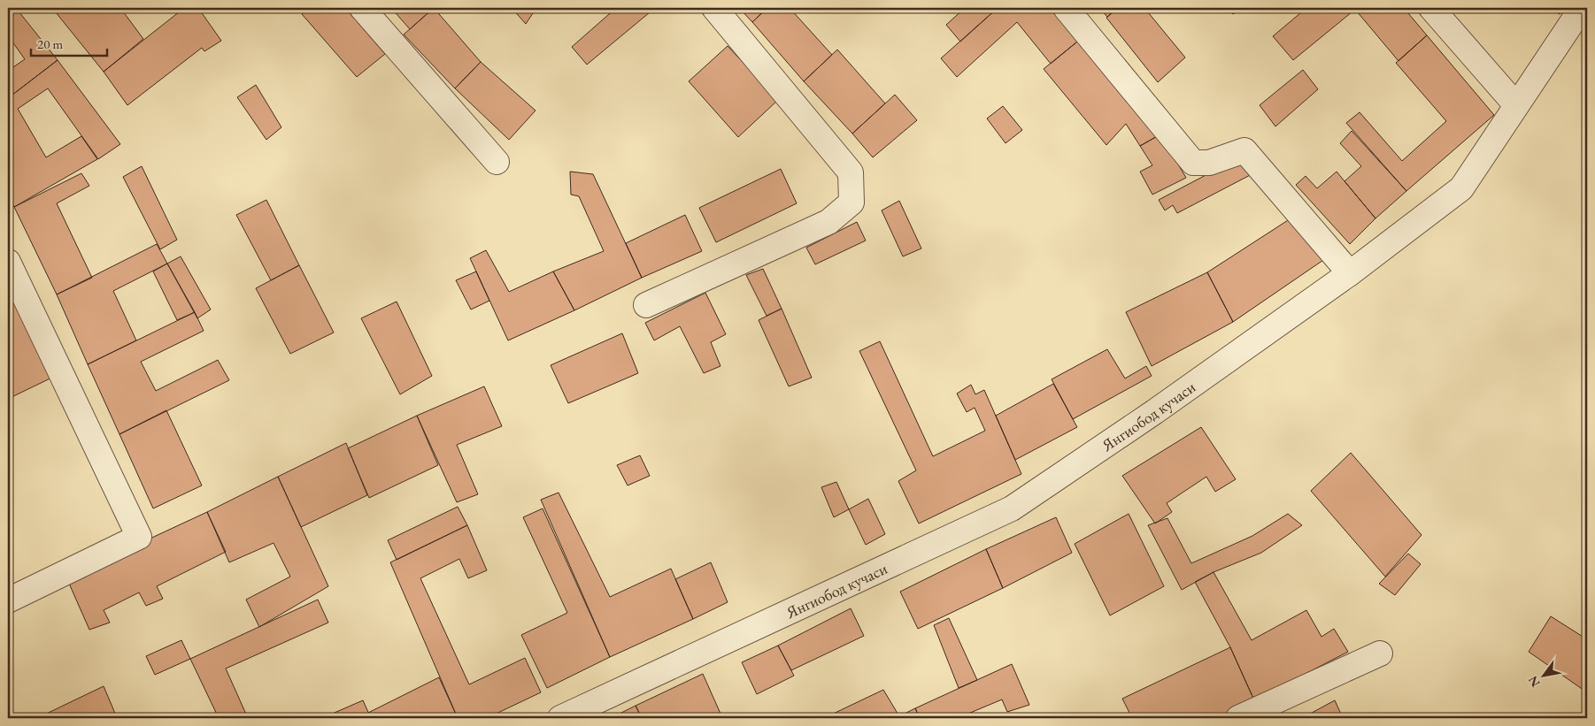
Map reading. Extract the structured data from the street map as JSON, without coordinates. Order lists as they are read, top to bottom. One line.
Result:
{"streets":{"street":["Янгиобод кучаси"]},"scale_bar":"20 m","north":"bottom left"}
